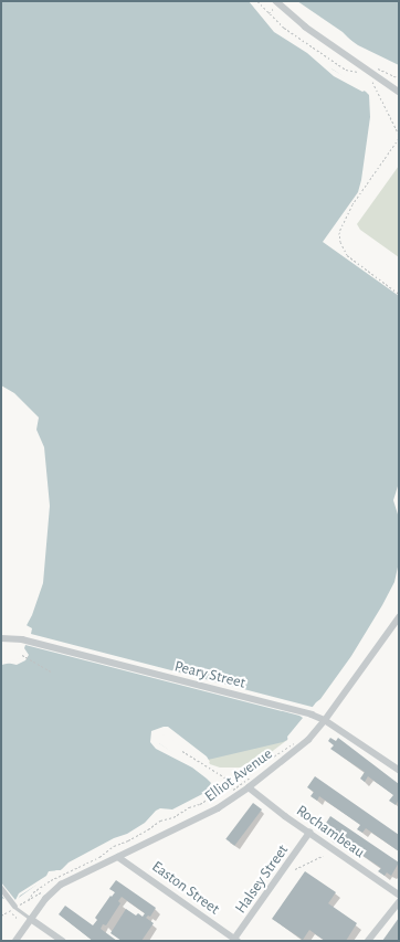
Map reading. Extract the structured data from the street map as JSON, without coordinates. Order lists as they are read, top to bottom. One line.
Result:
{"streets":{"street":["Peary Street","Elliot Avenue","Rochambeau","Halsey Street","Easton Street"]},"crossings":[["Peary Street","Elliot Avenue"],["Elliot Avenue","Rochambeau"],["Elliot Avenue","Easton Street"],["Rochambeau","Halsey Street"],["Halsey Street","Easton Street"]]}
